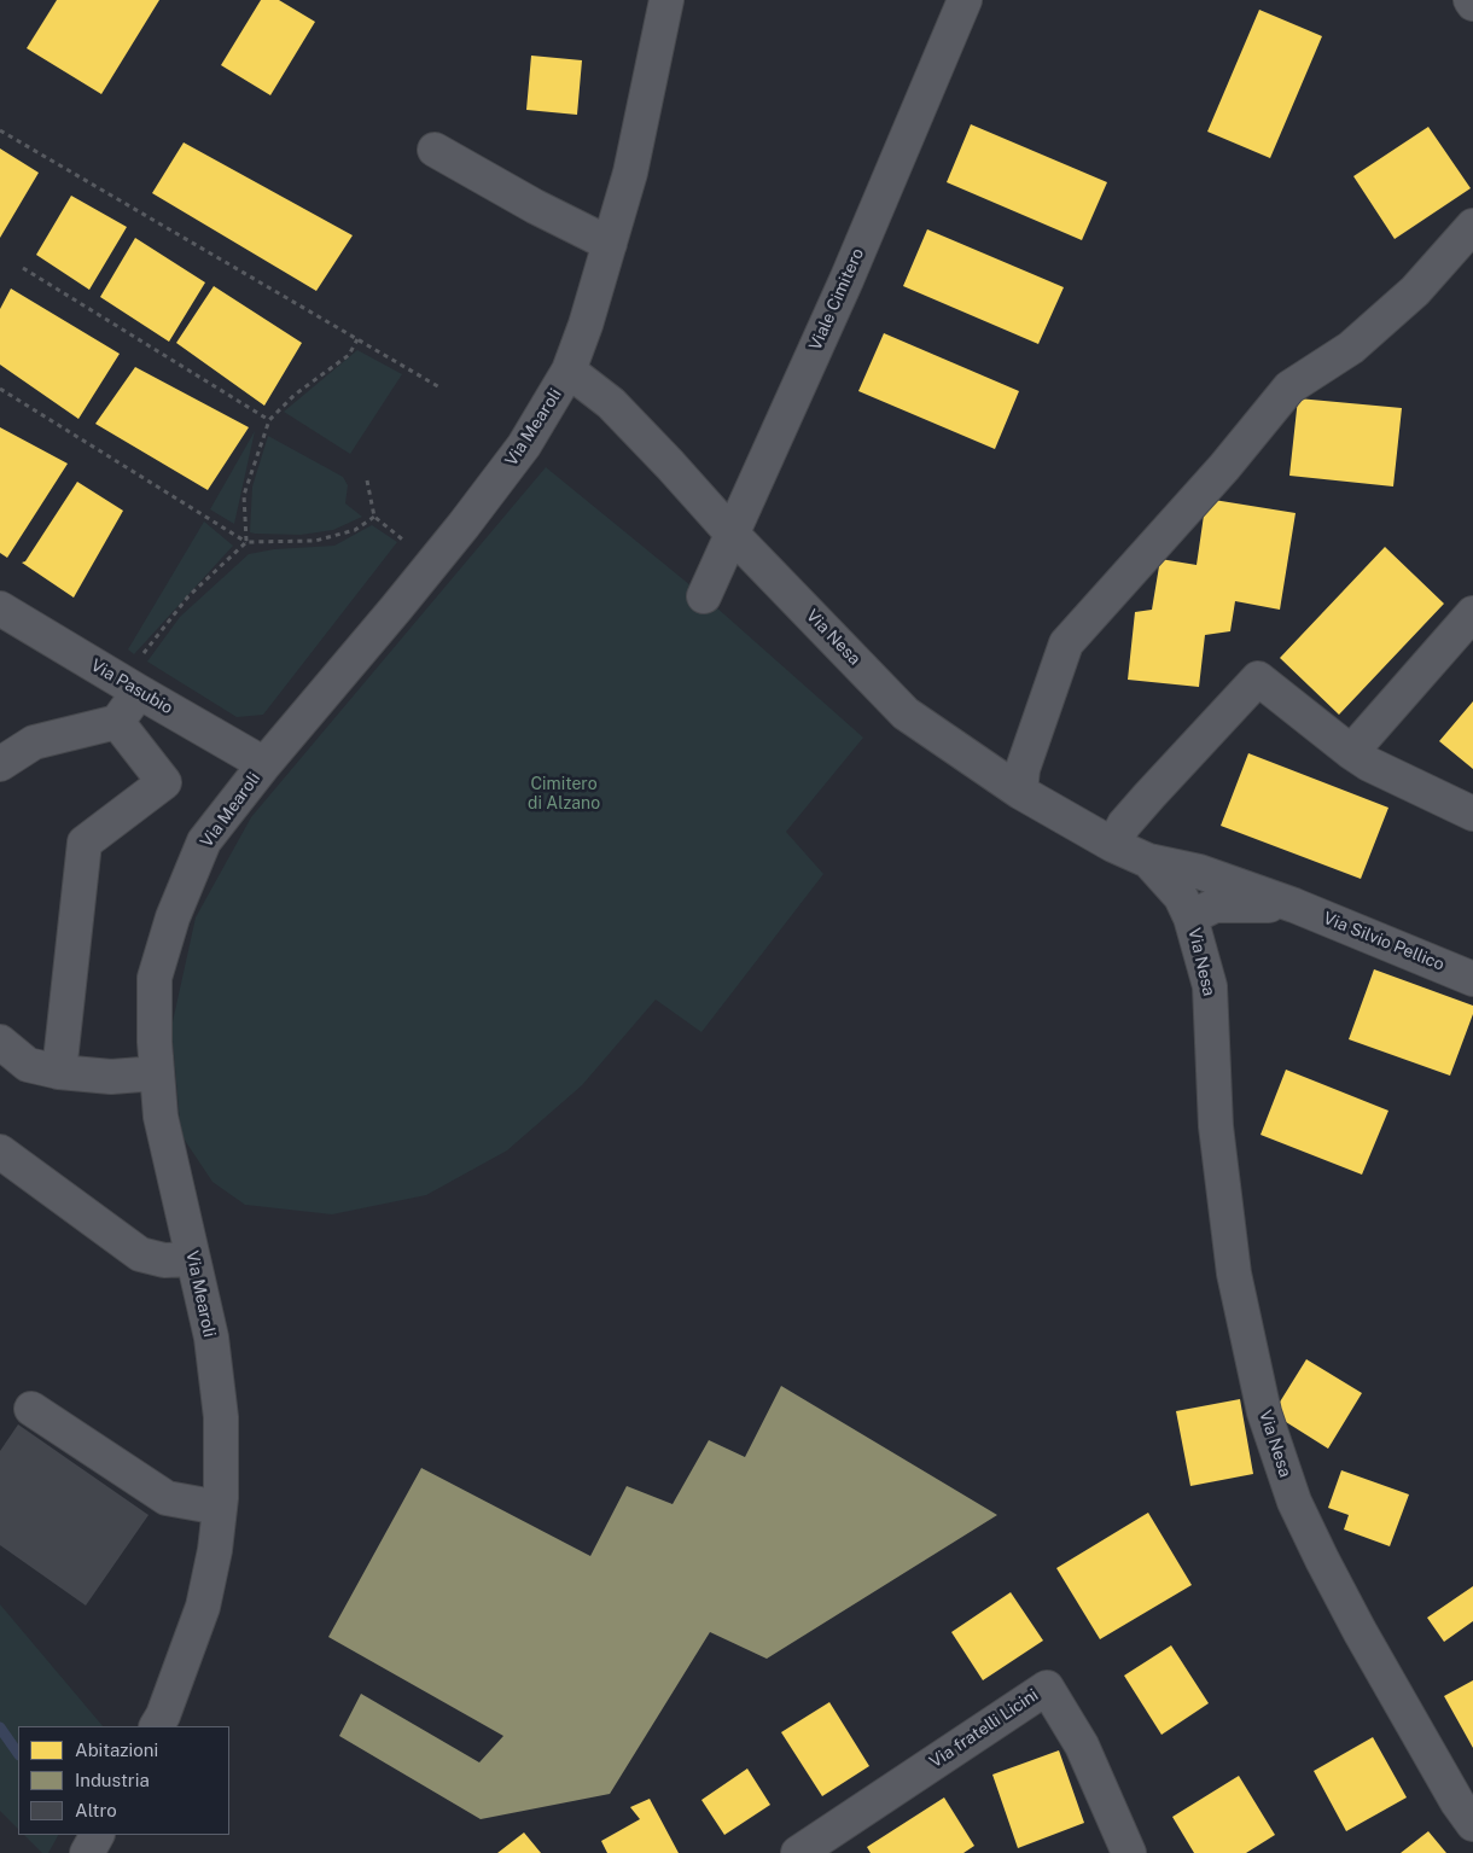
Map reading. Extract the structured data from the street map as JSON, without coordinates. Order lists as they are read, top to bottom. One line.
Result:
{"streets":{"street":["Viale Cimitero","Via Mearoli","Via Nesa","Via Pasubio","Via Silvio Pellico","Via fratelli Licini"]},"crossings":[["Viale Cimitero","Via Nesa"],["Via Mearoli","Via Nesa"],["Via Mearoli","Via Pasubio"],["Via Nesa","Via Silvio Pellico"]],"parks":["Cimitero di Alzano"],"legend":["Abitazioni","Industria","Altro"]}
